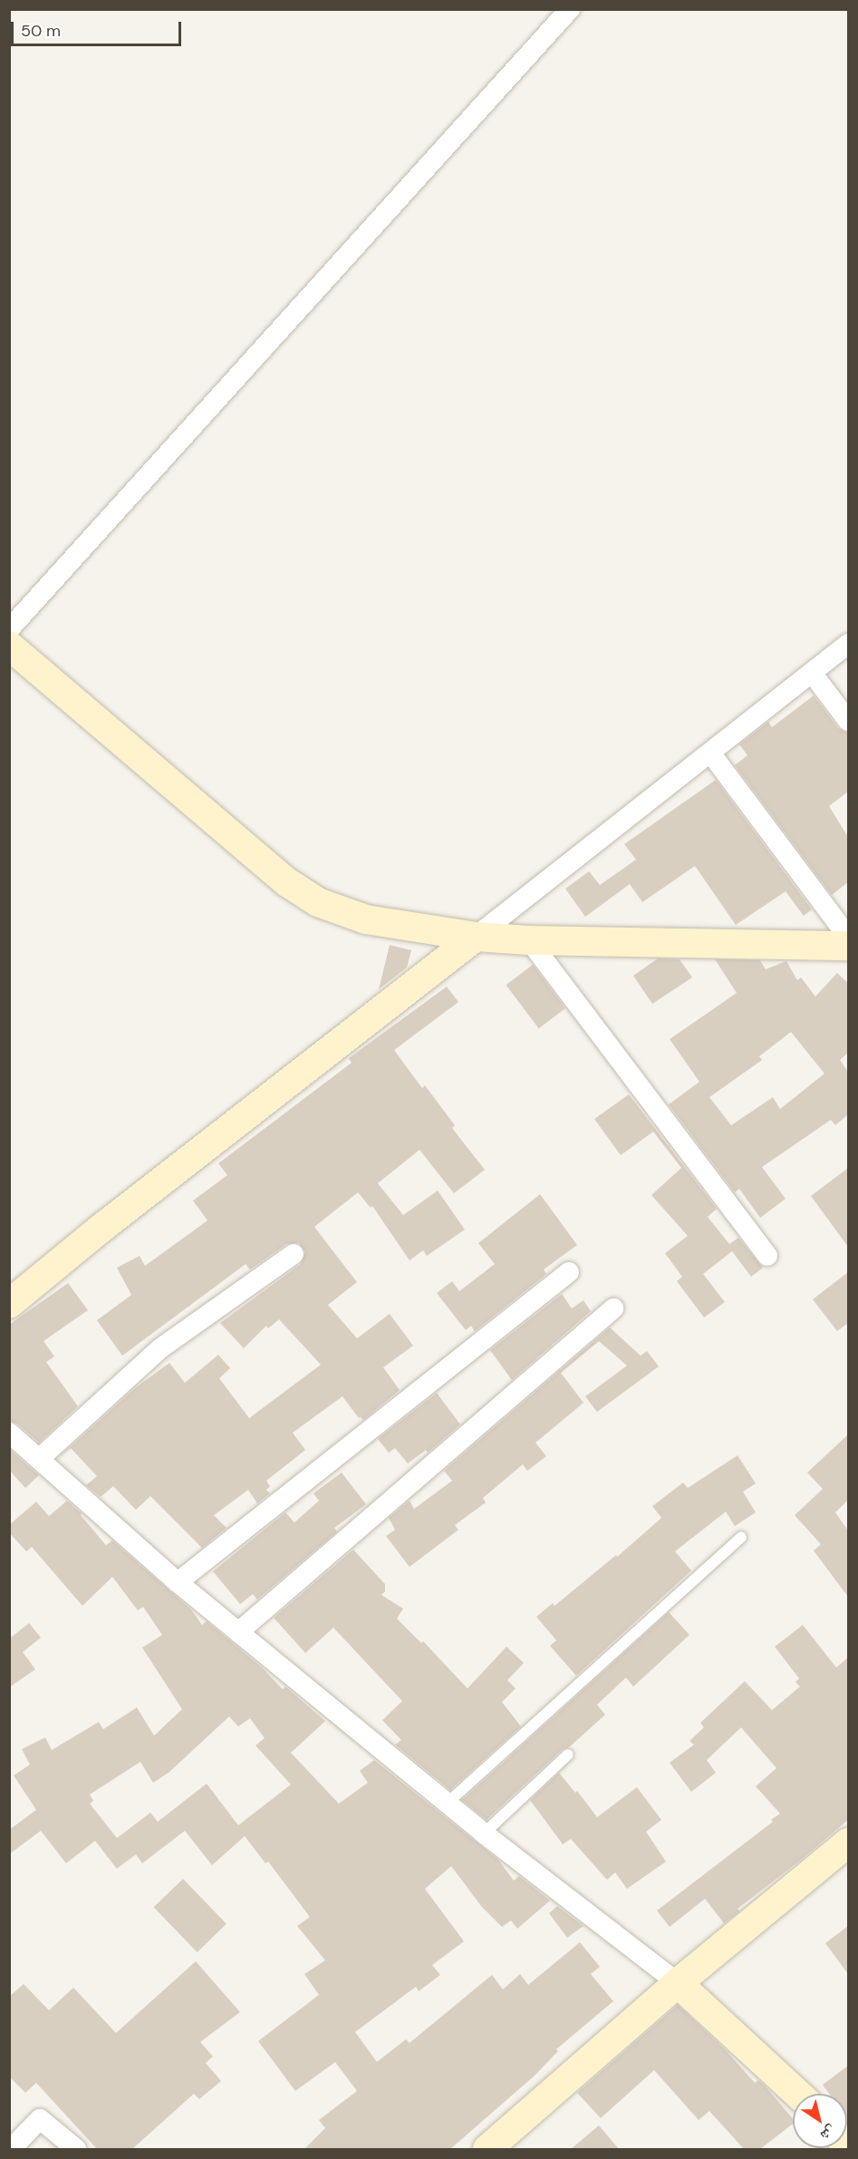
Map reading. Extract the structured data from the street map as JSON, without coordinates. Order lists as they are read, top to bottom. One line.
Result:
{"scale_bar":"50 m","north":"bottom right"}
